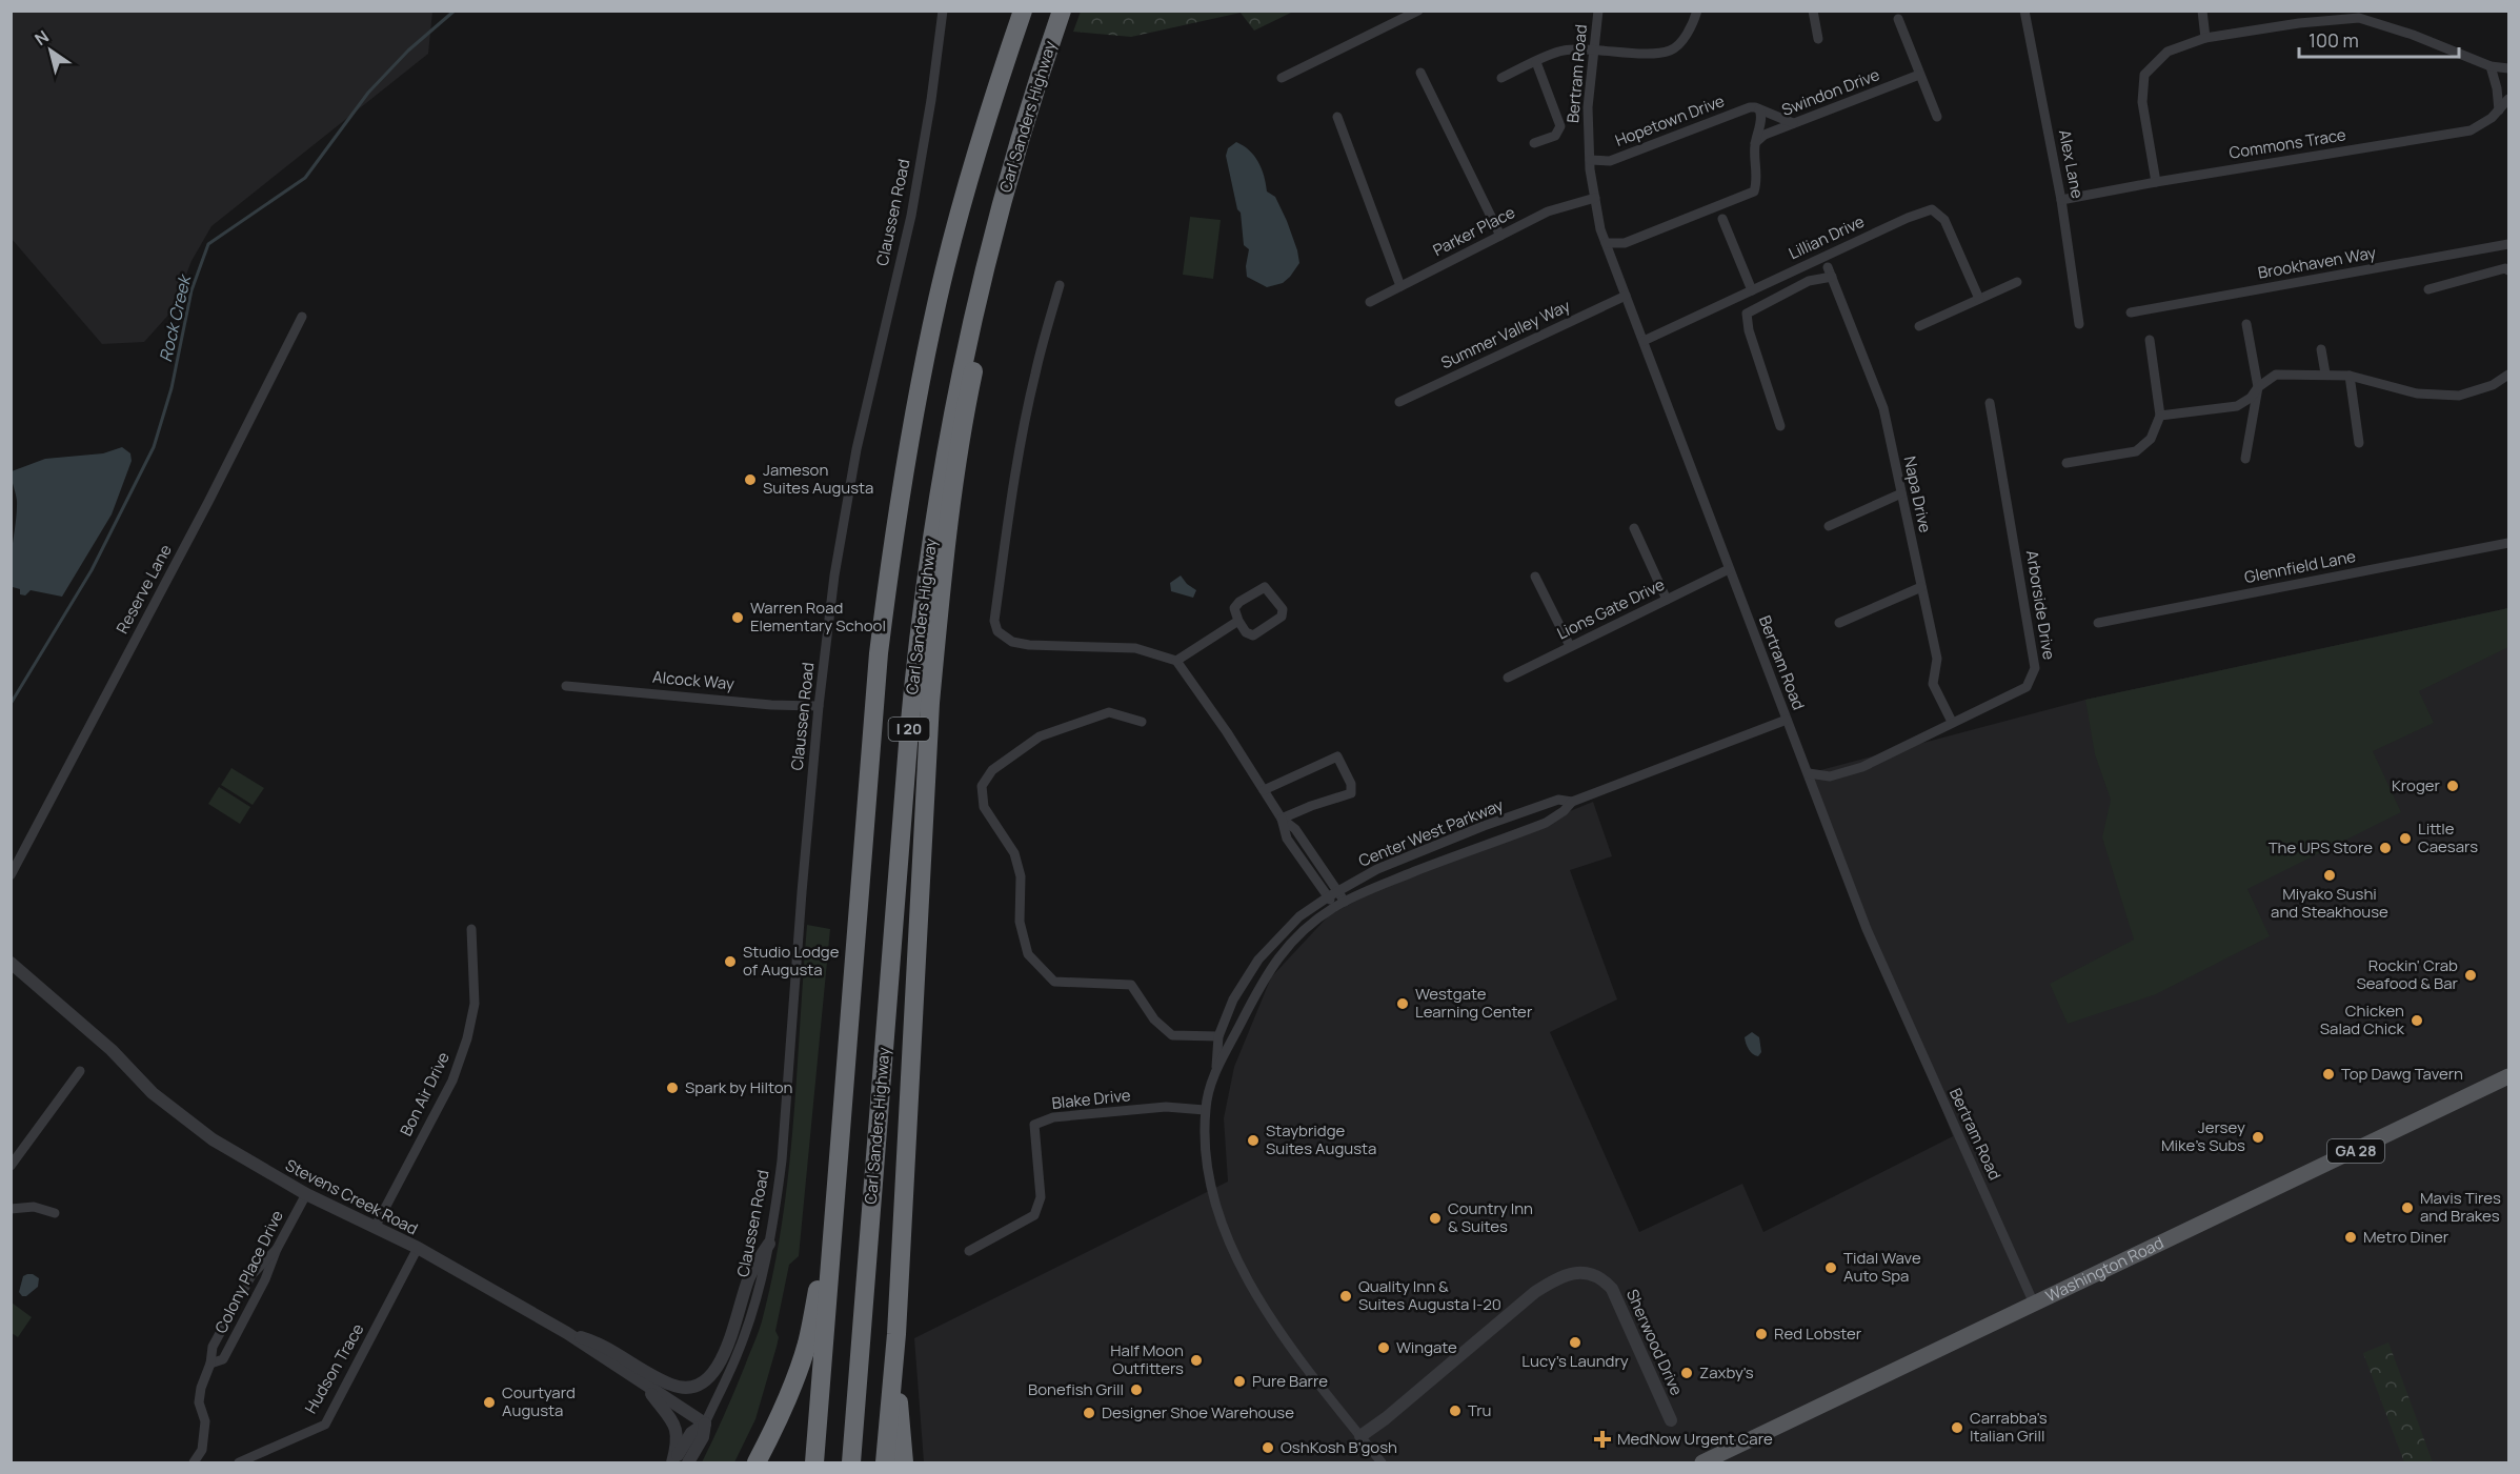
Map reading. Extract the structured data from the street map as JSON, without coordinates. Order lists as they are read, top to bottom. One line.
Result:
{"streets":{"highway":["Carl Sanders Highway","I 20"],"main road":["GA 28","Washington Road"],"street":["Bertram Road","Swindon Drive","Hopetown Drive","Commons Trace","Alex Lane","Claussen Road","Parker Place","Lillian Drive","Brookhaven Way","Summer Valley Way","Napa Drive","Glennfield Lane","Reserve Lane","Arborside Drive","Lions Gate Drive","Alcock Way","Center West Parkway","Bon Air Drive","Blake Drive","Stevens Creek Road","Colony Place Drive","Sherwood Drive","Hudson Trace"]},"crossings":[["Bertram Road","Hopetown Drive"],["Bertram Road","Parker Place"],["Bertram Road","Lillian Drive"],["Bertram Road","Summer Valley Way"],["Bertram Road","Arborside Drive"],["Bertram Road","Lions Gate Drive"],["Bertram Road","Center West Parkway"],["Bertram Road","Washington Road"],["Commons Trace","Alex Lane"],["Claussen Road","Alcock Way"],["Claussen Road","Stevens Creek Road"],["Napa Drive","Arborside Drive"],["Center West Parkway","Blake Drive"],["Center West Parkway","Sherwood Drive"],["Bon Air Drive","Stevens Creek Road"],["Stevens Creek Road","Colony Place Drive"],["Stevens Creek Road","Hudson Trace"]],"water":["Rock Creek"],"places":{"other":["Jameson Suites Augusta","Warren Road Elementary School","Kroger","Little Caesars","The UPS Store","Miyako Sushi and Steakhouse","Studio Lodge of Augusta","Rockin' Crab Seafood & Bar","Westgate Learning Center","Chicken Salad Chick","Top Dawg Tavern","Spark by Hilton","Jersey Mike's Subs","Staybridge Suites Augusta","Mavis Tires and Brakes","Country Inn & Suites","Metro Diner","Tidal Wave Auto Spa","Quality Inn & Suites Augusta I-20","Red Lobster","Lucy's Laundry","Wingate","Half Moon Outfitters","Zaxby's","Pure Barre","Bonefish Grill","Courtyard Augusta","Tru","Designer Shoe Warehouse","Carrabba's Italian Grill","OshKosh B'gosh"],"health":["MedNow Urgent Care"]},"scale_bar":"100 m","north":"top left"}
